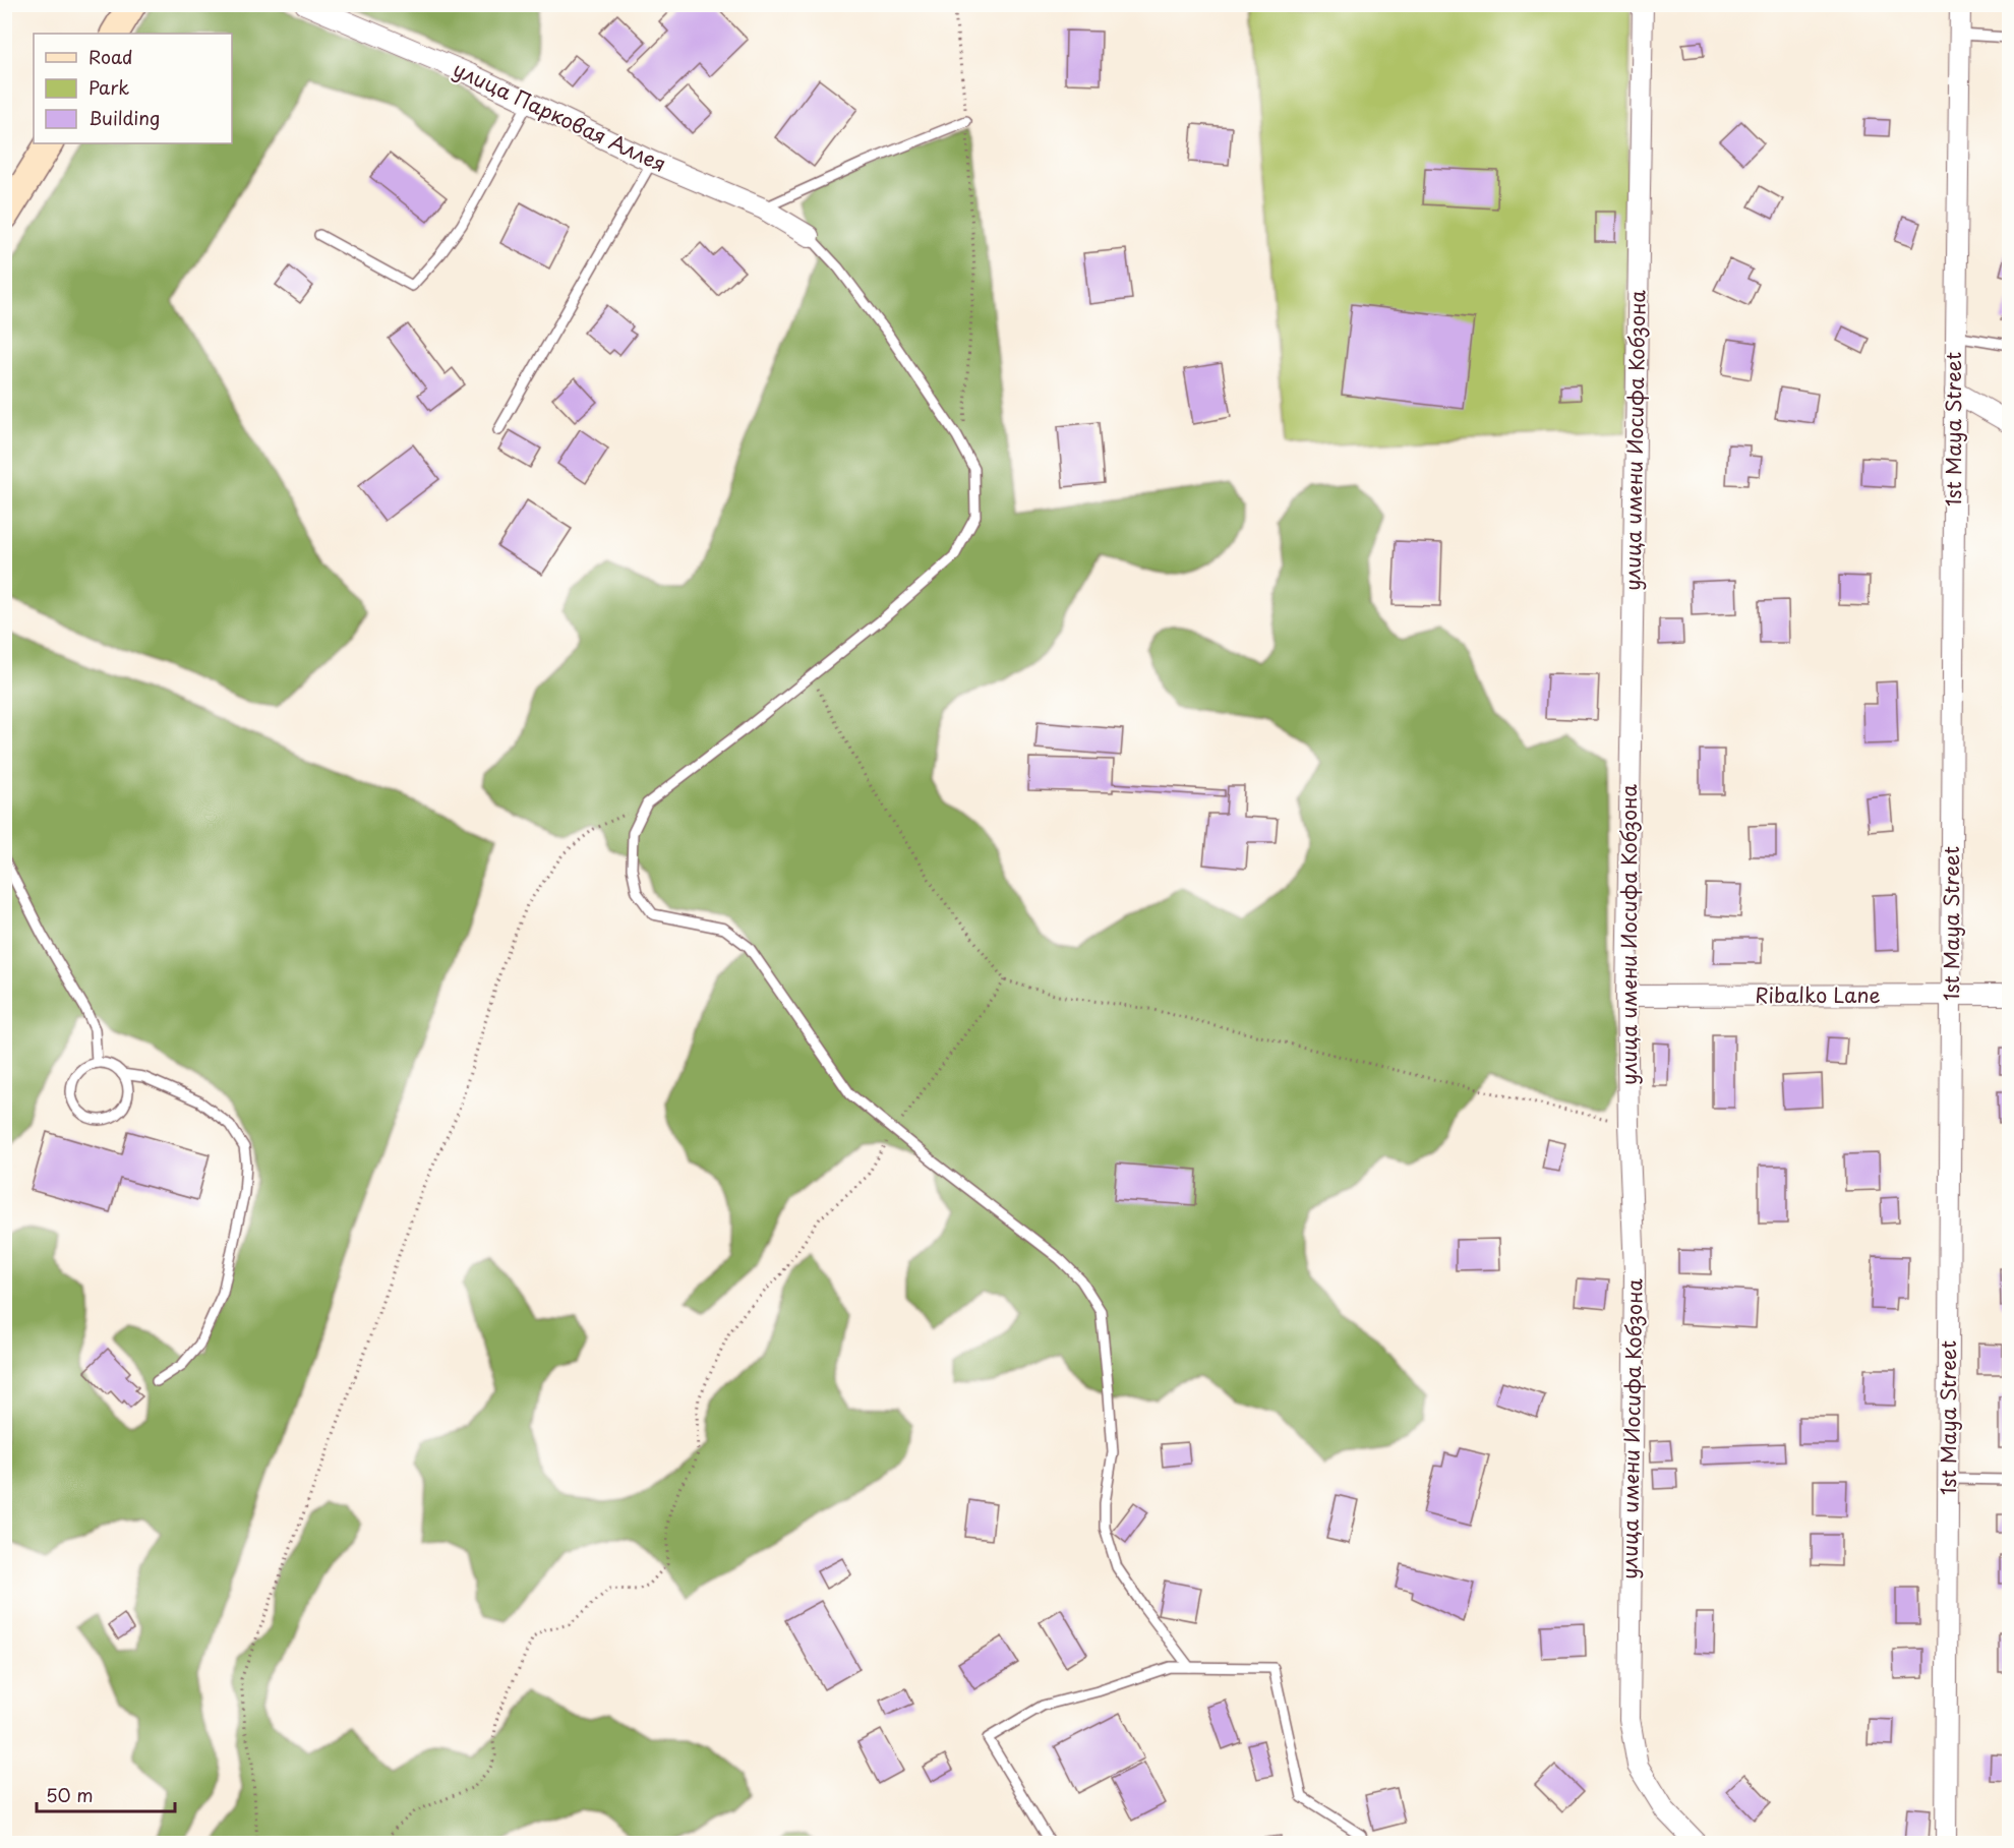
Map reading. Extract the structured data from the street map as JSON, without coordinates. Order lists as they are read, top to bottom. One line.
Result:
{"streets":{"street":["улица Парковая Аллея","1st Maya Street","улица имени Иосифа Кобзона","Ribalko Lane"]},"crossings":[["1st Maya Street","Ribalko Lane"],["улица имени Иосифа Кобзона","Ribalko Lane"]],"legend":["Road","Park","Building"],"scale_bar":"50 m"}
